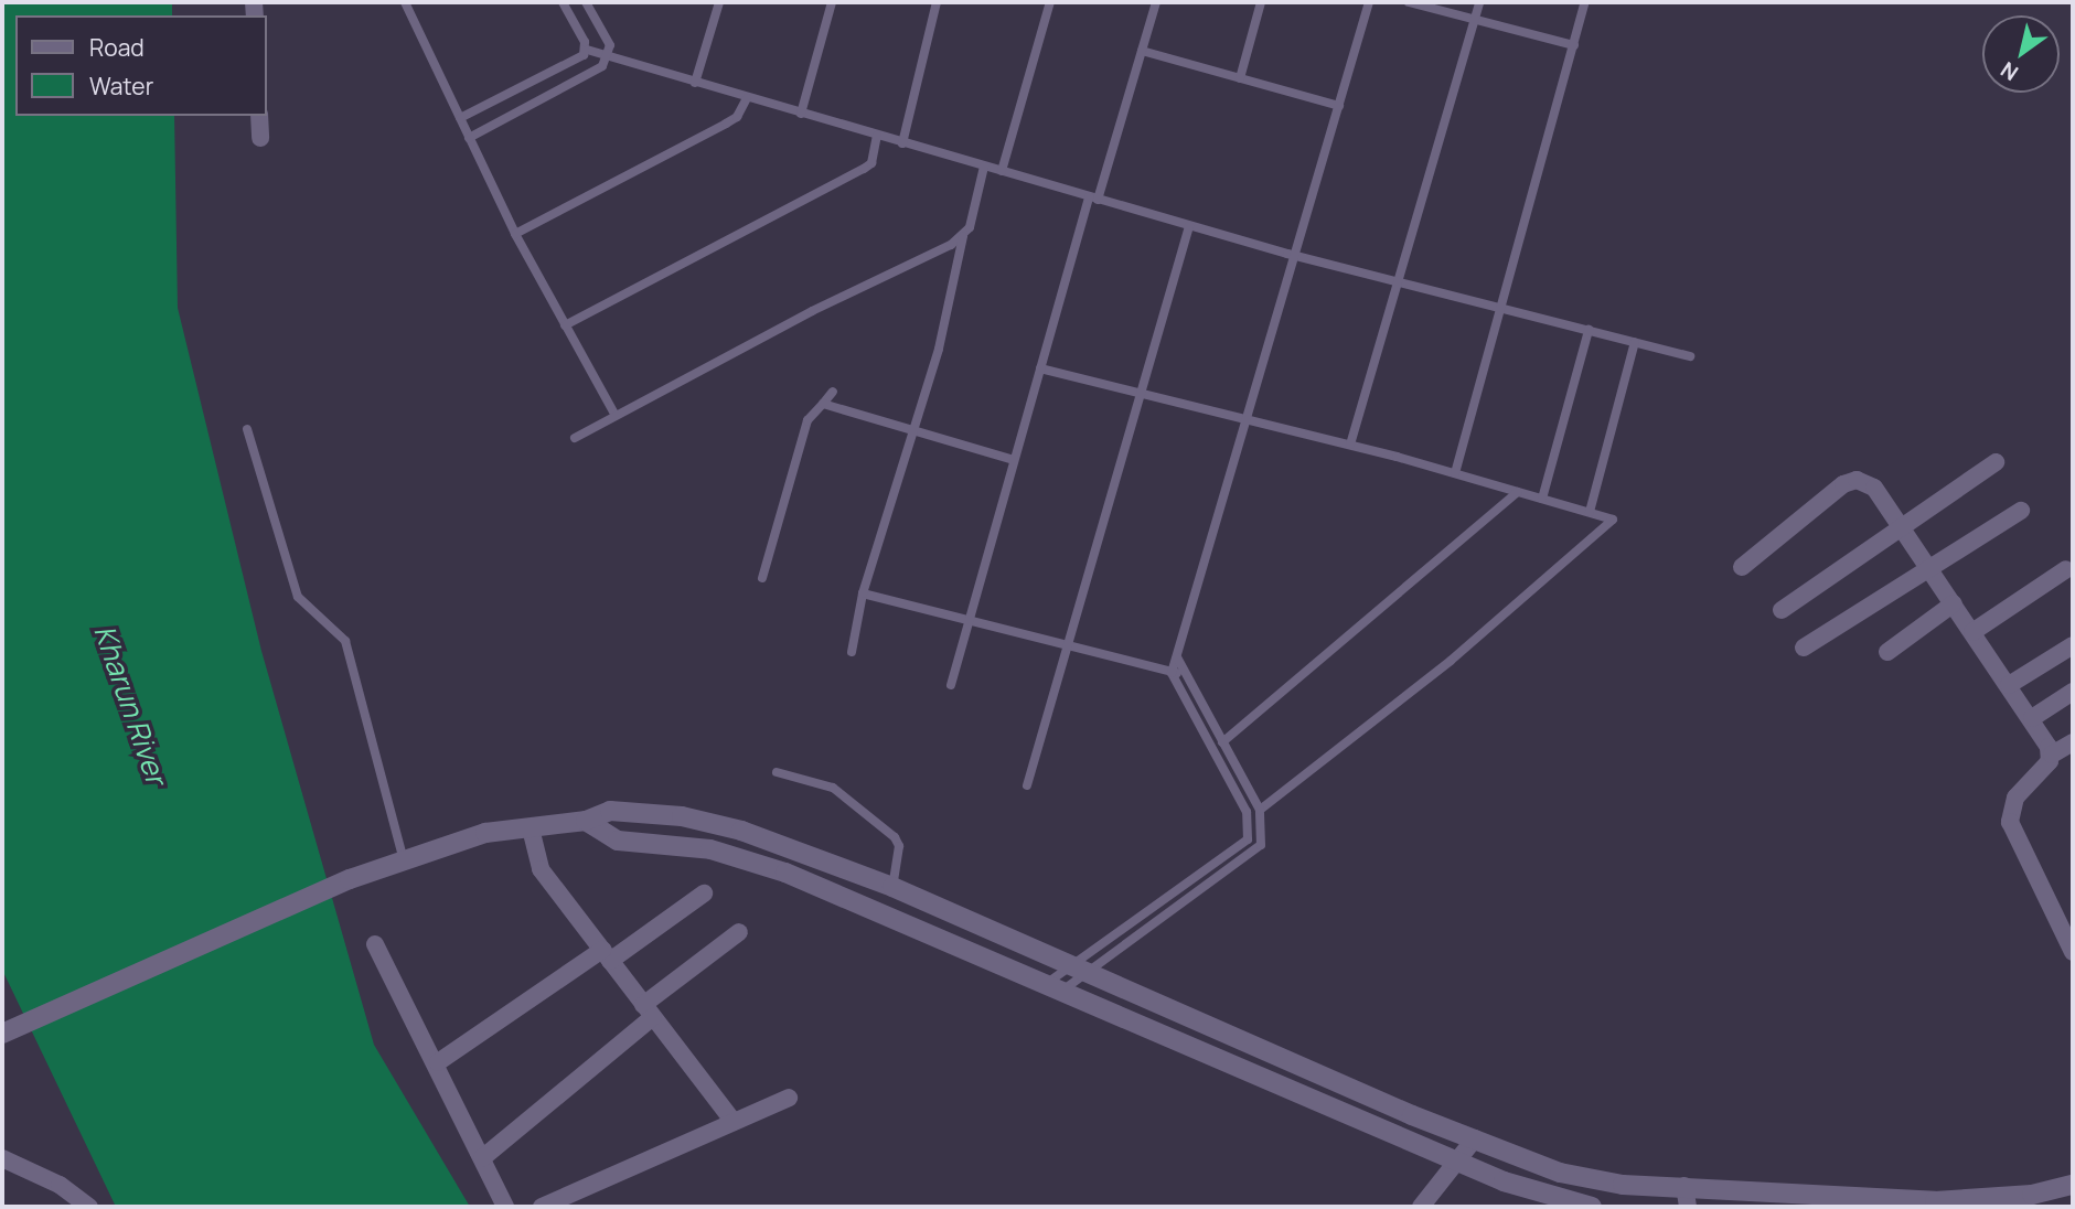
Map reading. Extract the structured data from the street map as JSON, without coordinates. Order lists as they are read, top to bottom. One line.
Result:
{"water":["Kharun River"],"legend":["Road","Water"],"north":"bottom left"}
